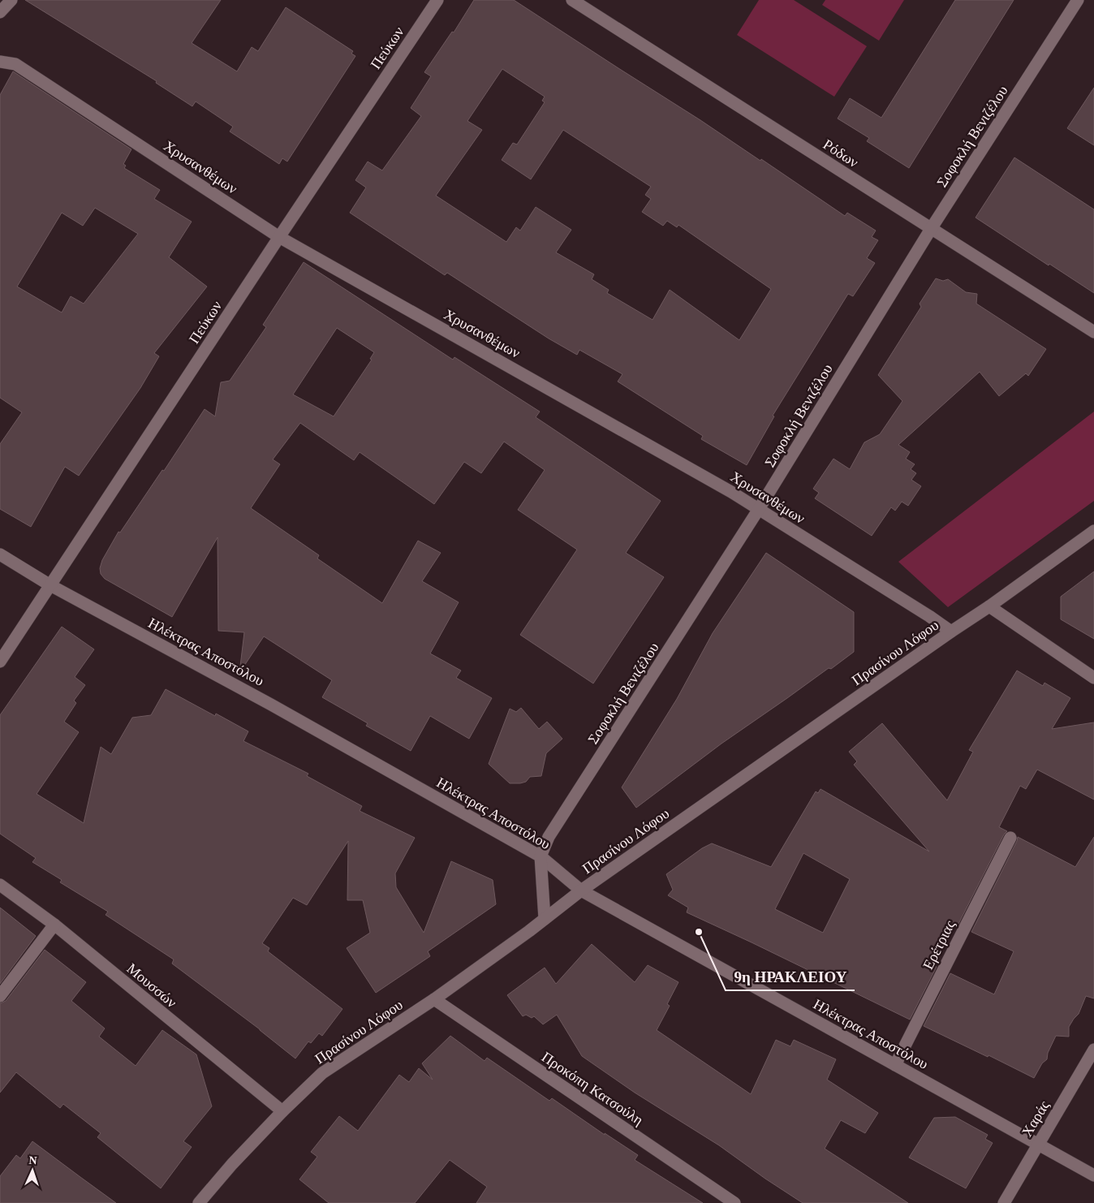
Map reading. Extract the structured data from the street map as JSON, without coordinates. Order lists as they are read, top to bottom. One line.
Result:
{"streets":{"street":["Πεύκων","Σοφοκλή Βενιζέλου","Ρόδων","Χρυσανθέμων","Ηλέκτρας Αποστόλου","Πρασίνου Λόφου","Ερέτριας","Μουσσών","Προκόπη Κατσούλη","Χαράς"]},"crossings":[["Πεύκων","Χρυσανθέμων"],["Πεύκων","Ηλέκτρας Αποστόλου"],["Σοφοκλή Βενιζέλου","Ρόδων"],["Σοφοκλή Βενιζέλου","Χρυσανθέμων"],["Σοφοκλή Βενιζέλου","Ηλέκτρας Αποστόλου"],["Σοφοκλή Βενιζέλου","Πρασίνου Λόφου"],["Χρυσανθέμων","Πρασίνου Λόφου"],["Ηλέκτρας Αποστόλου","Πρασίνου Λόφου"],["Ηλέκτρας Αποστόλου","Ερέτριας"],["Ηλέκτρας Αποστόλου","Χαράς"],["Πρασίνου Λόφου","Μουσσών"],["Πρασίνου Λόφου","Προκόπη Κατσούλη"]],"places":["9η ΗΡΑΚΛΕΙΟΥ"],"north":"top"}
